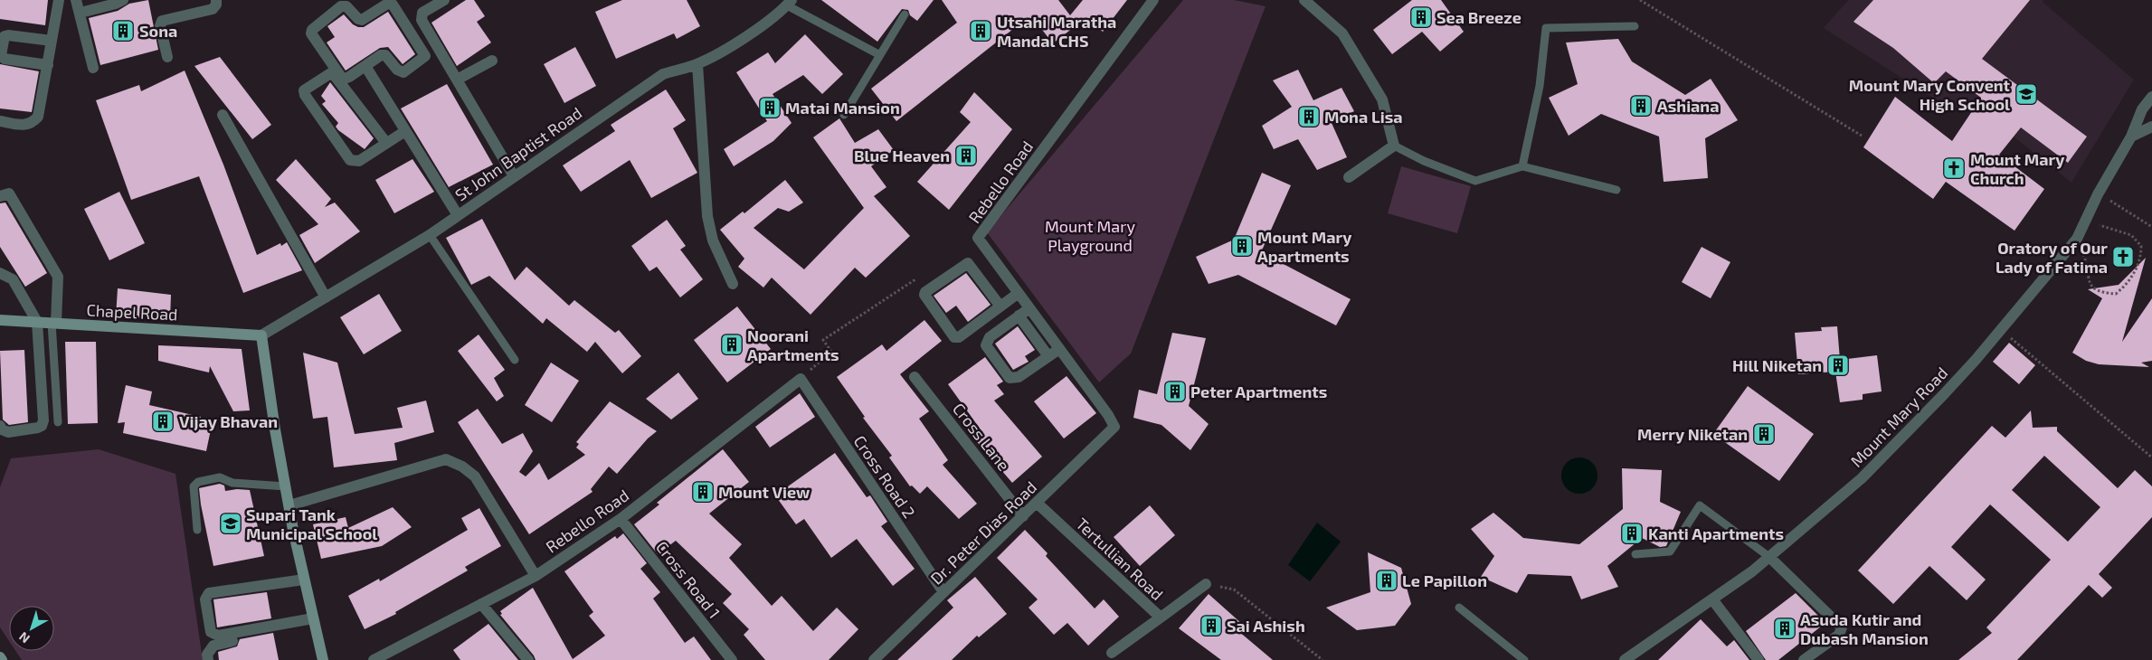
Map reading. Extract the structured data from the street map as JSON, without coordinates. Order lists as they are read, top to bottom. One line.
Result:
{"streets":{"main road":["Chapel Road"],"street":["St John Baptist Road","Rebello Road","Mount Mary Road","Cross Lane","Cross Road 2","Dr. Peter Dias Road","Tertullian Road","Cross Road 1"]},"crossings":[["St John Baptist Road","Chapel Road"],["Rebello Road","Cross Road 2"],["Rebello Road","Dr. Peter Dias Road"],["Rebello Road","Cross Road 1"],["Cross Lane","Dr. Peter Dias Road"],["Cross Road 2","Dr. Peter Dias Road"],["Dr. Peter Dias Road","Tertullian Road"]],"parks":["Mount Mary Playground"],"places":{"building":["Sea Breeze","Sona","Utsahi Maratha Mandal CHS","Ashiana","Matai Mansion","Mona Lisa","Blue Heaven","Mount Mary Apartments","Noorani Apartments","Hill Niketan","Peter Apartments","Vijay Bhavan","Merry Niketan","Mount View","Kanti Apartments","Le Papillon","Sai Ashish","Asuda Kutir and Dubash Mansion"],"school or university":["Mount Mary Convent High School","Supari Tank Municipal School"],"church":["Mount Mary Church","Oratory of Our Lady of Fatima"]},"north":"bottom left"}
